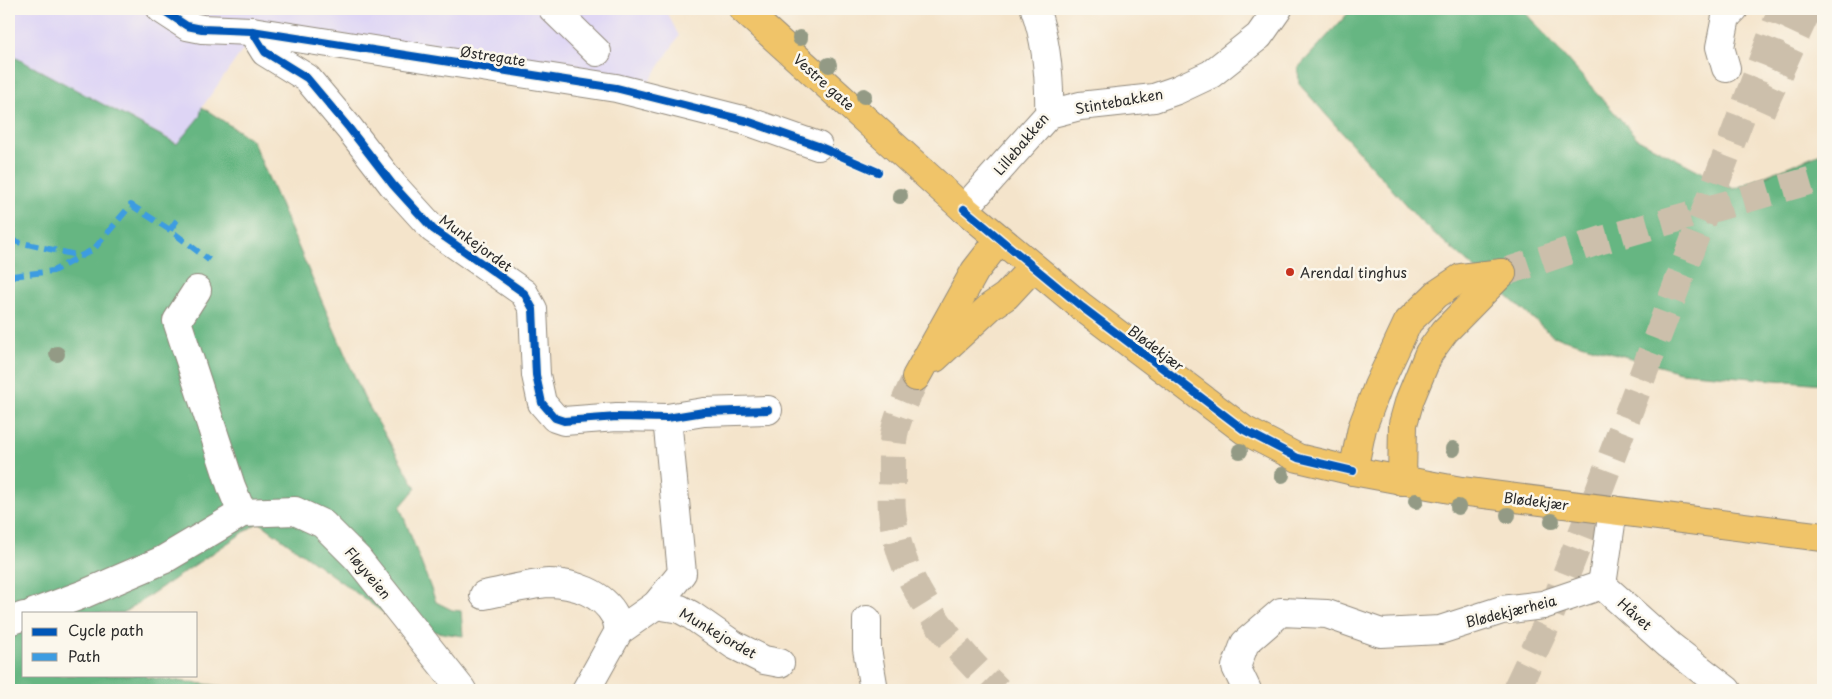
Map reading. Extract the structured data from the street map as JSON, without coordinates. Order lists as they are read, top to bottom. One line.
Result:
{"streets":{"main road":["Vestre gate","Blødekjær"],"street":["Østregate","Stintebakken","Lillebakken","Munkejordet","Fløyveien","Blødekjærheia","Håvet"]},"crossings":[["Østregate","Munkejordet"],["Vestre gate","Blødekjær"],["Stintebakken","Lillebakken"],["Lillebakken","Blødekjær"],["Blødekjærheia","Håvet"]],"places":["Arendal tinghus"],"legend":["Cycle path","Path"]}
